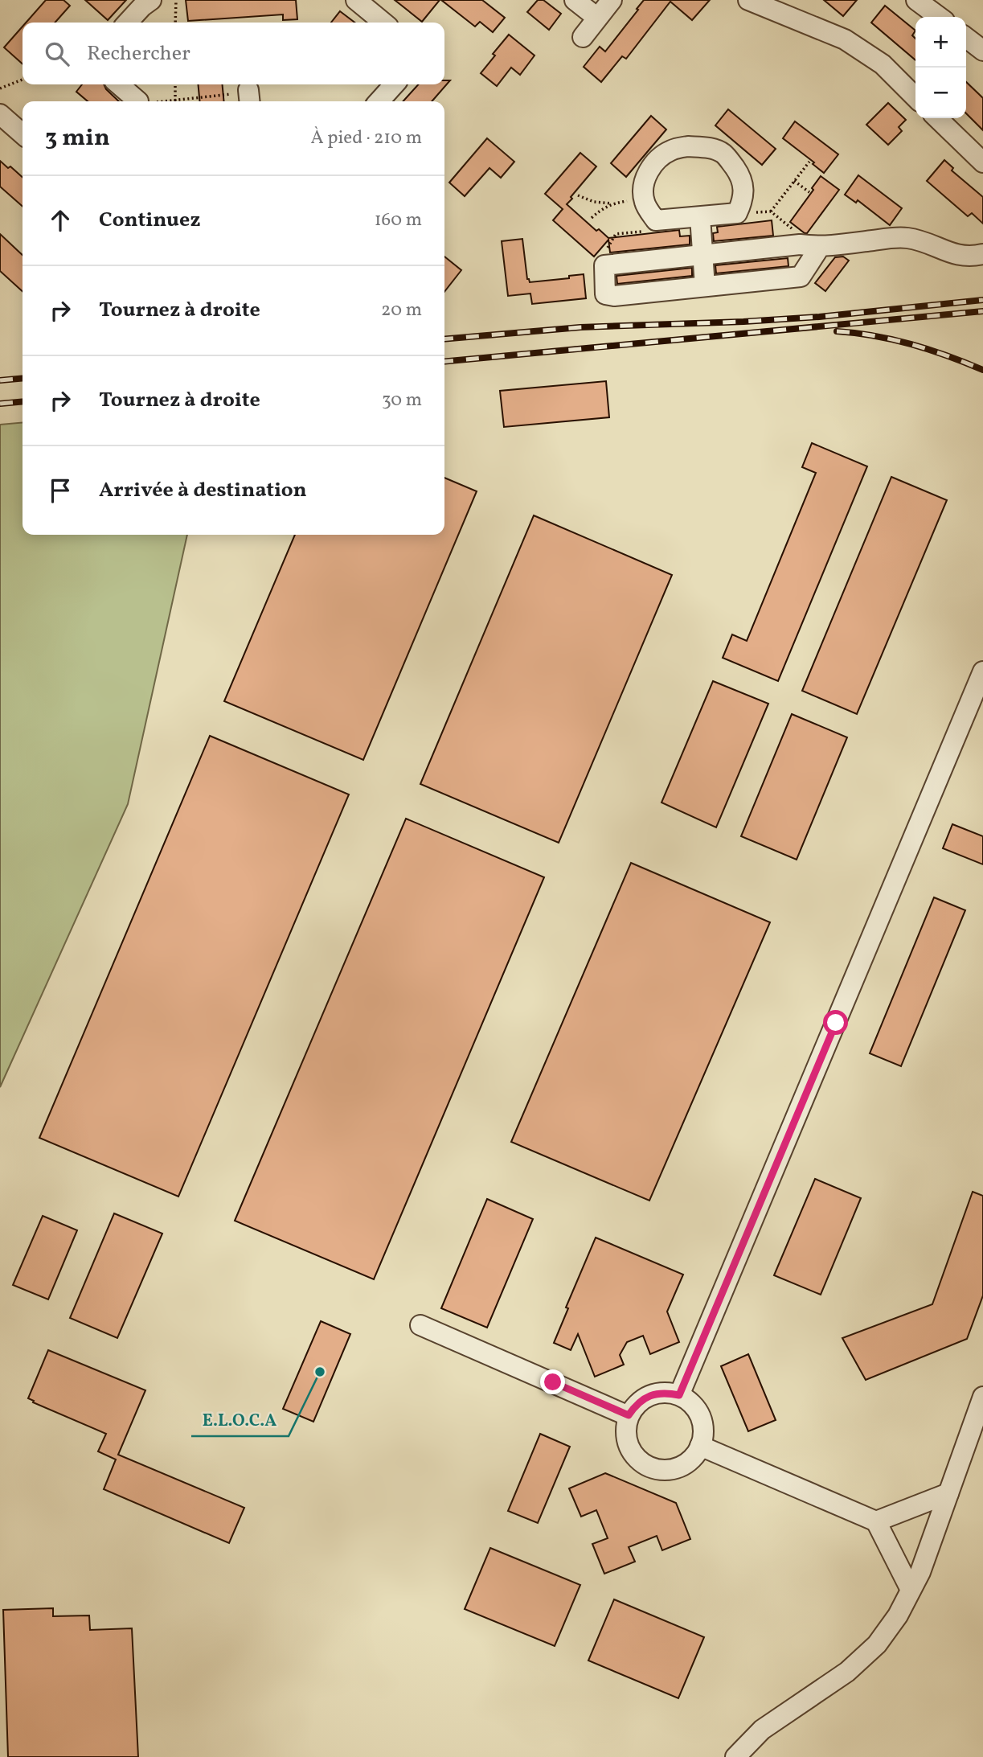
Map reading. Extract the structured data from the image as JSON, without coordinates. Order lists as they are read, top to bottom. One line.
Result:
{"places":["E.L.O.C.A"],"page":{"map_buttons":["+","−"],"search":"Rechercher","heading":["3 min","À pied · 210 m"],"list":[["Continuez","160 m"],["Tournez à droite","20 m"],["Tournez à droite","30 m"],"Arrivée à destination"]}}
